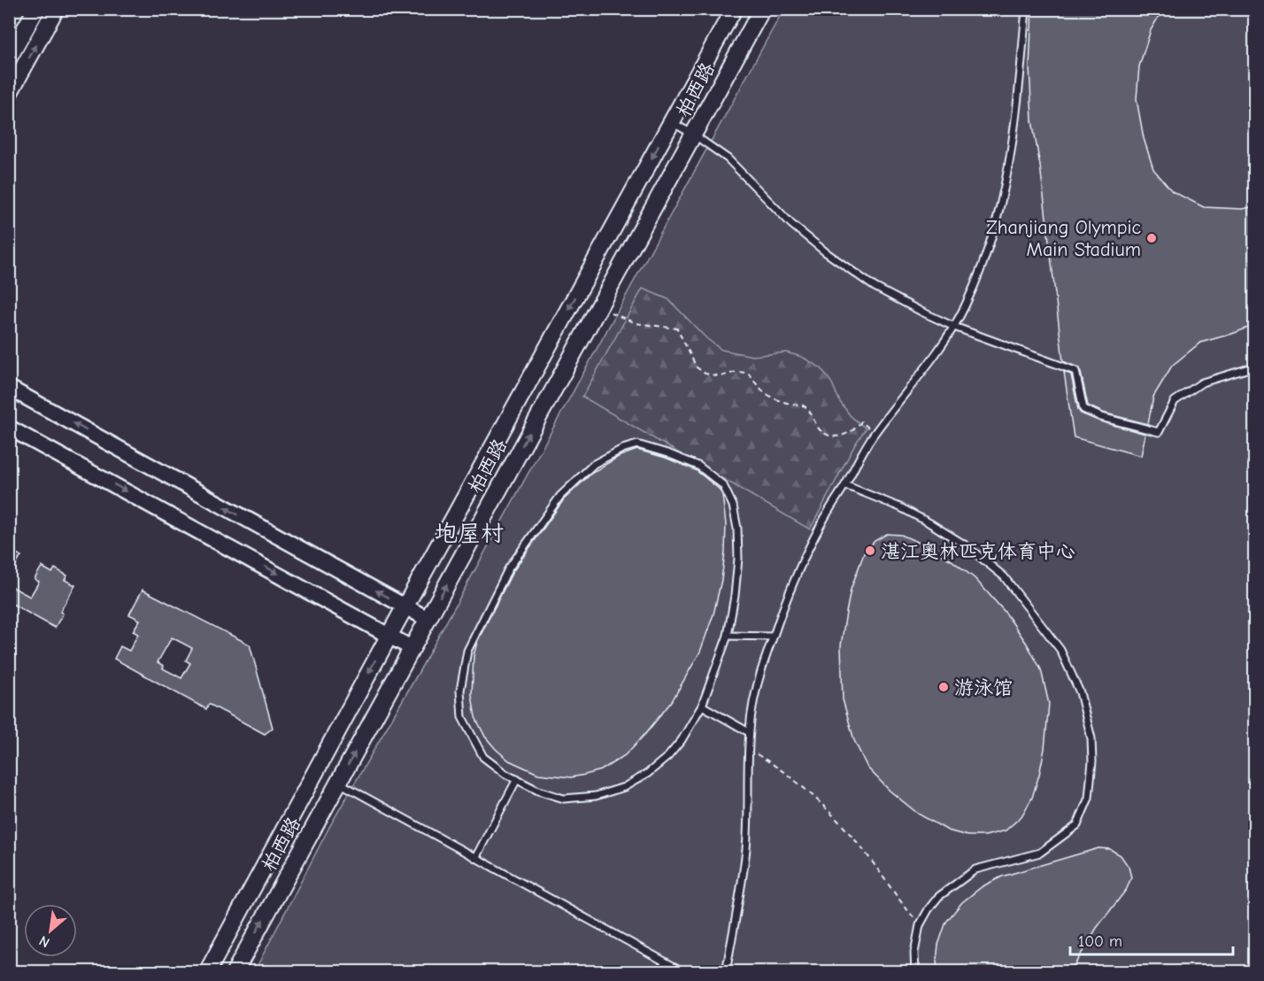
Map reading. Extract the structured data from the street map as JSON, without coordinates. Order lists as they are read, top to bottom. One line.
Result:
{"streets":{"main road":["柏西路"]},"districts":["垉屋村"],"places":["Zhanjiang Olympic Main Stadium","湛江奥林匹克体育中心","游泳馆"],"scale_bar":"100 m","north":"bottom left"}
